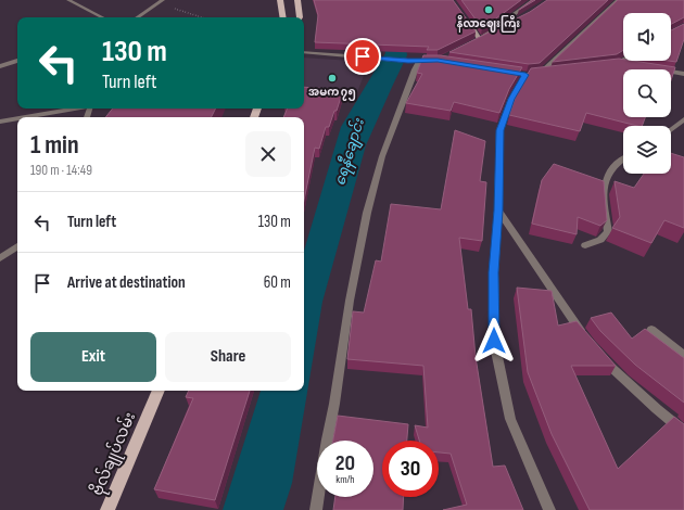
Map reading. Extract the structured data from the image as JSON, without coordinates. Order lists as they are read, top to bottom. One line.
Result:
{"streets":{"main road":["ဗိုလ်‌ချုပ်‌လမ်း"]},"water":["ရေနီချောင်း"],"places":["နီလာ‌ဈေးကြီး","အမက ၇၅"],"page":{"turn":["130 m","Turn left"],"heading":["1 min","190 m · 14:49"],"list":[{"name":"Turn left","value":"130 m"},{"name":"Arrive at destination","value":"60 m"}],"buttons":["Exit","Share"],"speed":"20 km/h","limit":"30"}}
